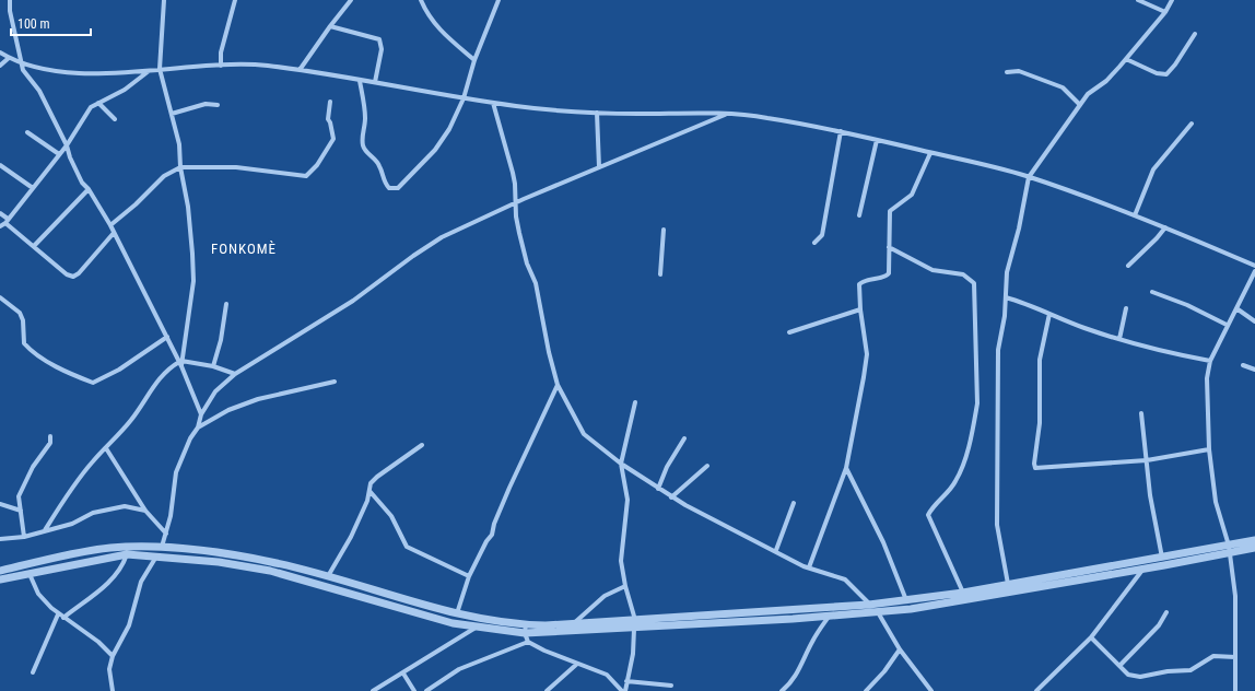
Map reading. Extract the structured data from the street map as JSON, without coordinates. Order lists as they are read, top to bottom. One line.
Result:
{"districts":["FONKOMÈ"],"scale_bar":"100 m"}
